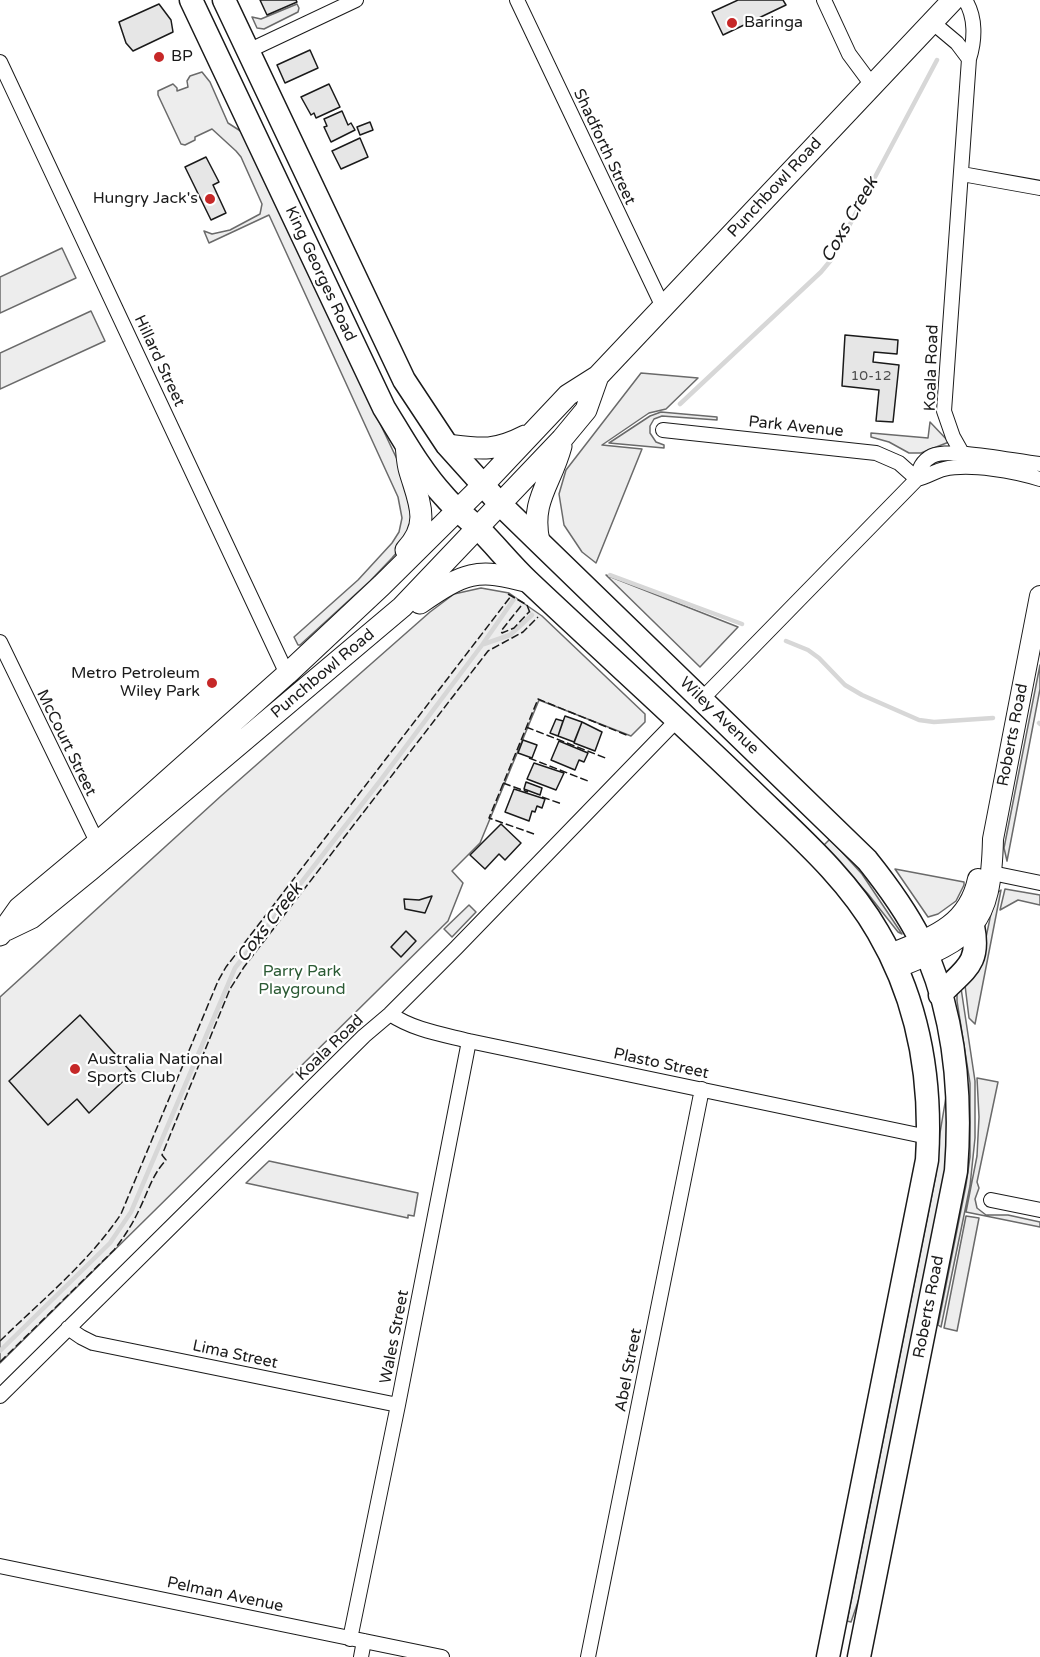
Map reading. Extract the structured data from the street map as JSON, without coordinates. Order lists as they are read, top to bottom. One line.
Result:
{"streets":{"highway":["King Georges Road","Wiley Avenue","Roberts Road"],"main road":["Punchbowl Road"],"street":["Shadforth Street","Hillard Street","Koala Road","Park Avenue","McCourt Street","Plasto Street","Wales Street","Lima Street","Abel Street","Pelman Avenue"]},"crossings":[["Shadforth Street","Punchbowl Road"],["Punchbowl Road","King Georges Road"],["Punchbowl Road","Hillard Street"],["Punchbowl Road","Wiley Avenue"],["Punchbowl Road","McCourt Street"],["King Georges Road","Wiley Avenue"],["Koala Road","Wiley Avenue"],["Koala Road","Plasto Street"],["Koala Road","Lima Street"],["Wiley Avenue","Roberts Road"],["Roberts Road","Plasto Street"],["Plasto Street","Wales Street"],["Plasto Street","Abel Street"],["Wales Street","Lima Street"],["Wales Street","Pelman Avenue"]],"water":["Coxs Creek"],"parks":["Parry Park Playground"],"places":["Baringa","BP","Hungry Jack's","Metro Petroleum Wiley Park","Australia National Sports Club"],"house_numbers":["10-12"]}
